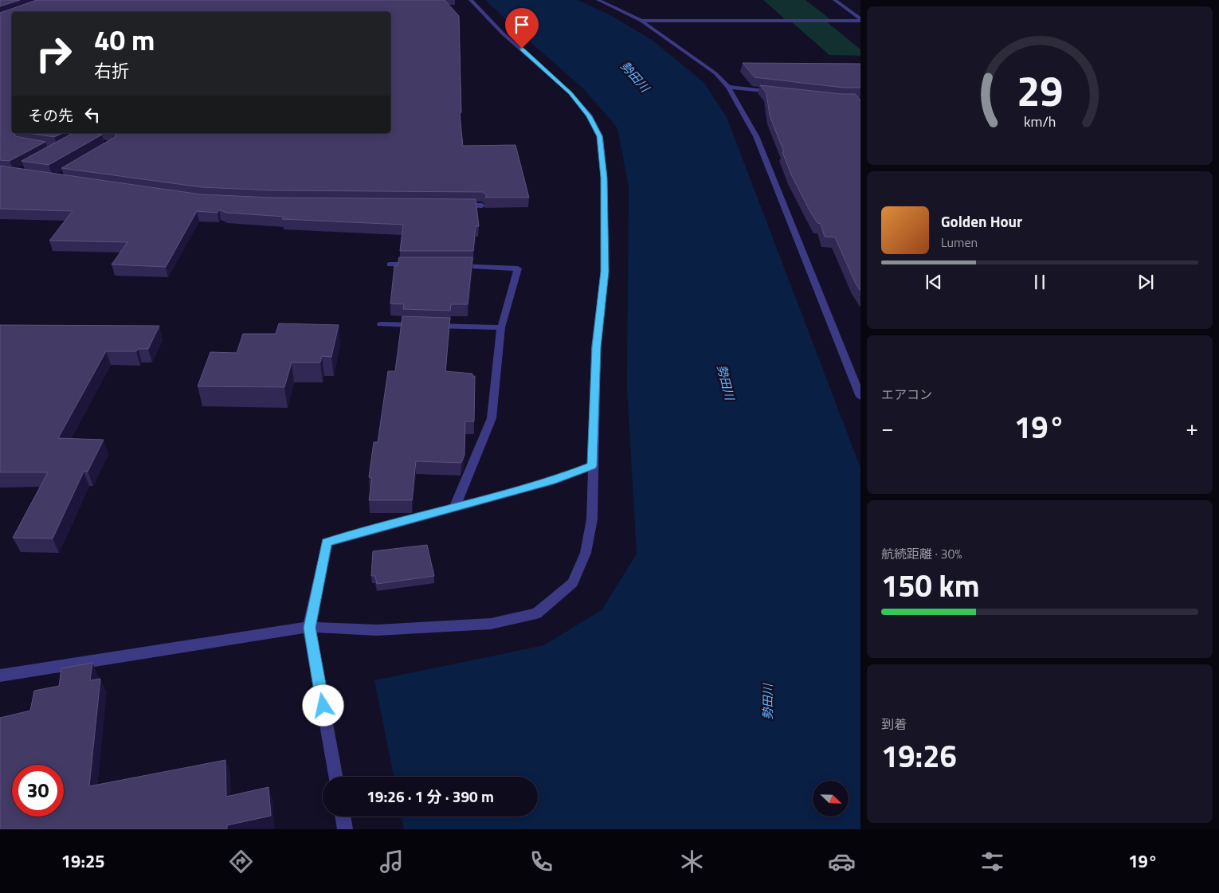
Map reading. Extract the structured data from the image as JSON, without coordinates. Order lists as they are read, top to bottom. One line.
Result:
{"water":["勢田川"],"north":"bottom right","page":{"turn":["40 m","右折"],"then":"その先","song":["Golden Hour","Lumen"],"tile":["エアコン",["航続距離 · 30%","150 km"],["到着","19:26"]],"heat":["−","19°","+"],"limit":"30","trip":"19:26 · 1 分 · 390 m","tabs":["19:25","19°"],"gauge":["29","km/h"]}}
